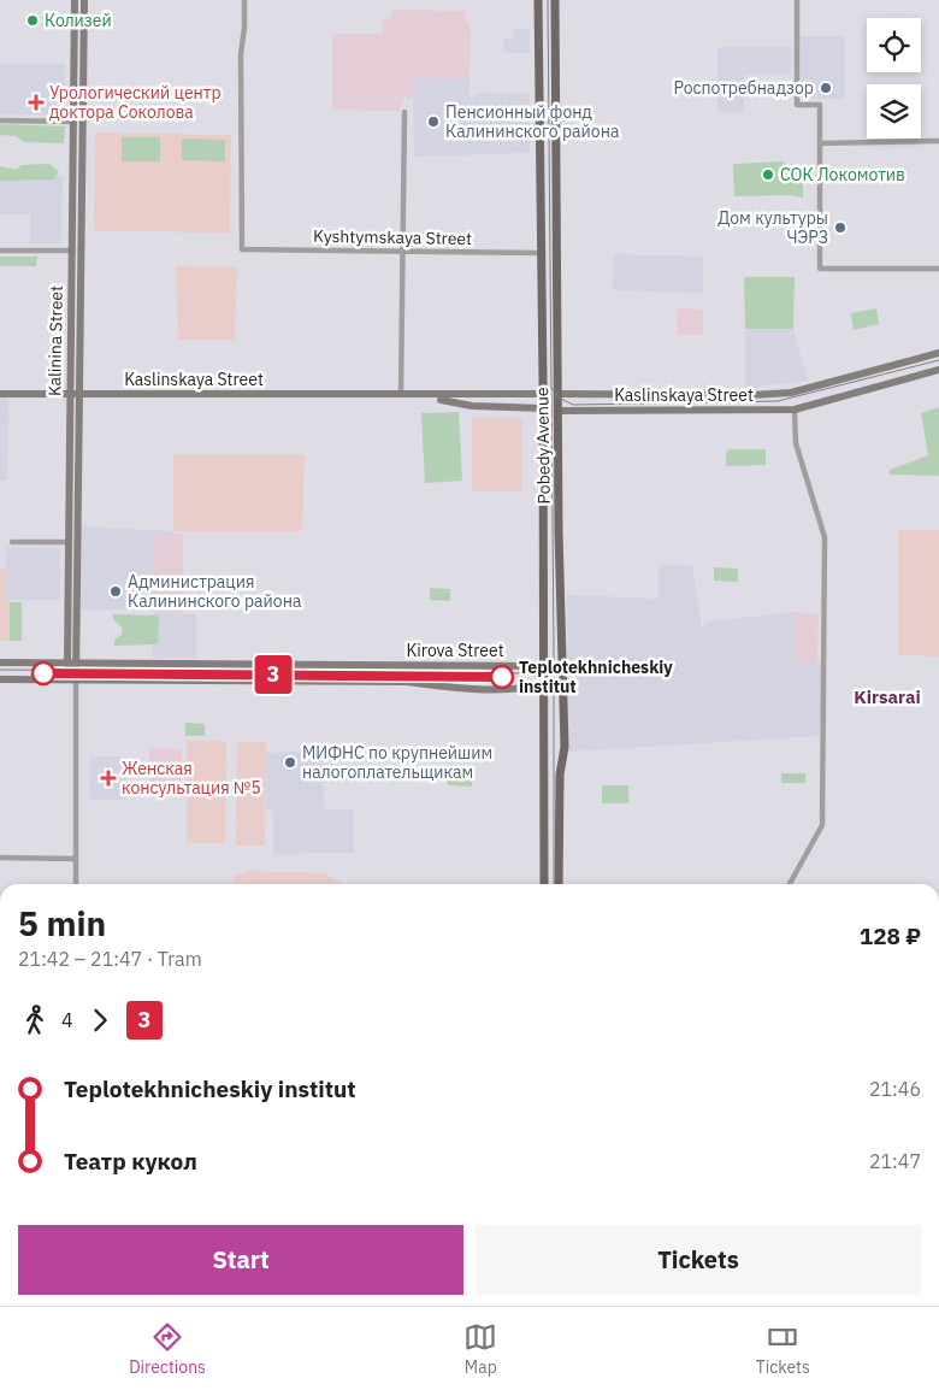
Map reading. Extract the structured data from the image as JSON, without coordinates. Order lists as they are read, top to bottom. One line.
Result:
{"streets":{"main road":["Kalinina Street","Kaslinskaya Street","Pobedy Avenue","Kirova Street"],"street":["Kyshtymskaya Street"]},"crossings":[["Kyshtymskaya Street","Pobedy Avenue"],["Kalinina Street","Kaslinskaya Street"],["Kalinina Street","Kirova Street"],["Kaslinskaya Street","Pobedy Avenue"],["Pobedy Avenue","Kirova Street"]],"districts":["Kirsarai"],"places":{"other":["Колизей","Роспотребнадзор","Пенсионный фонд Калининского района","СОК Локомотив","Дом культуры ЧЭРЗ","Администрация Калининского района","Teplotekhnicheskiy institut","МИФНС по крупнейшим налогоплательщикам"],"health":["Урологический центр доктора Соколова","Женская консультация №5"]},"lines":["tram line 3"],"page":{"on_map":"3","heading":["5 min","21:42 – 21:47 · Tram","128 ₽"],"legs":["4","3"],"list":[{"name":"Teplotekhnicheskiy institut","value":"21:46"},{"name":"Театр кукол","value":"21:47"}],"buttons":["Start","Tickets"],"tabs":["Directions","Map","Tickets"]}}
